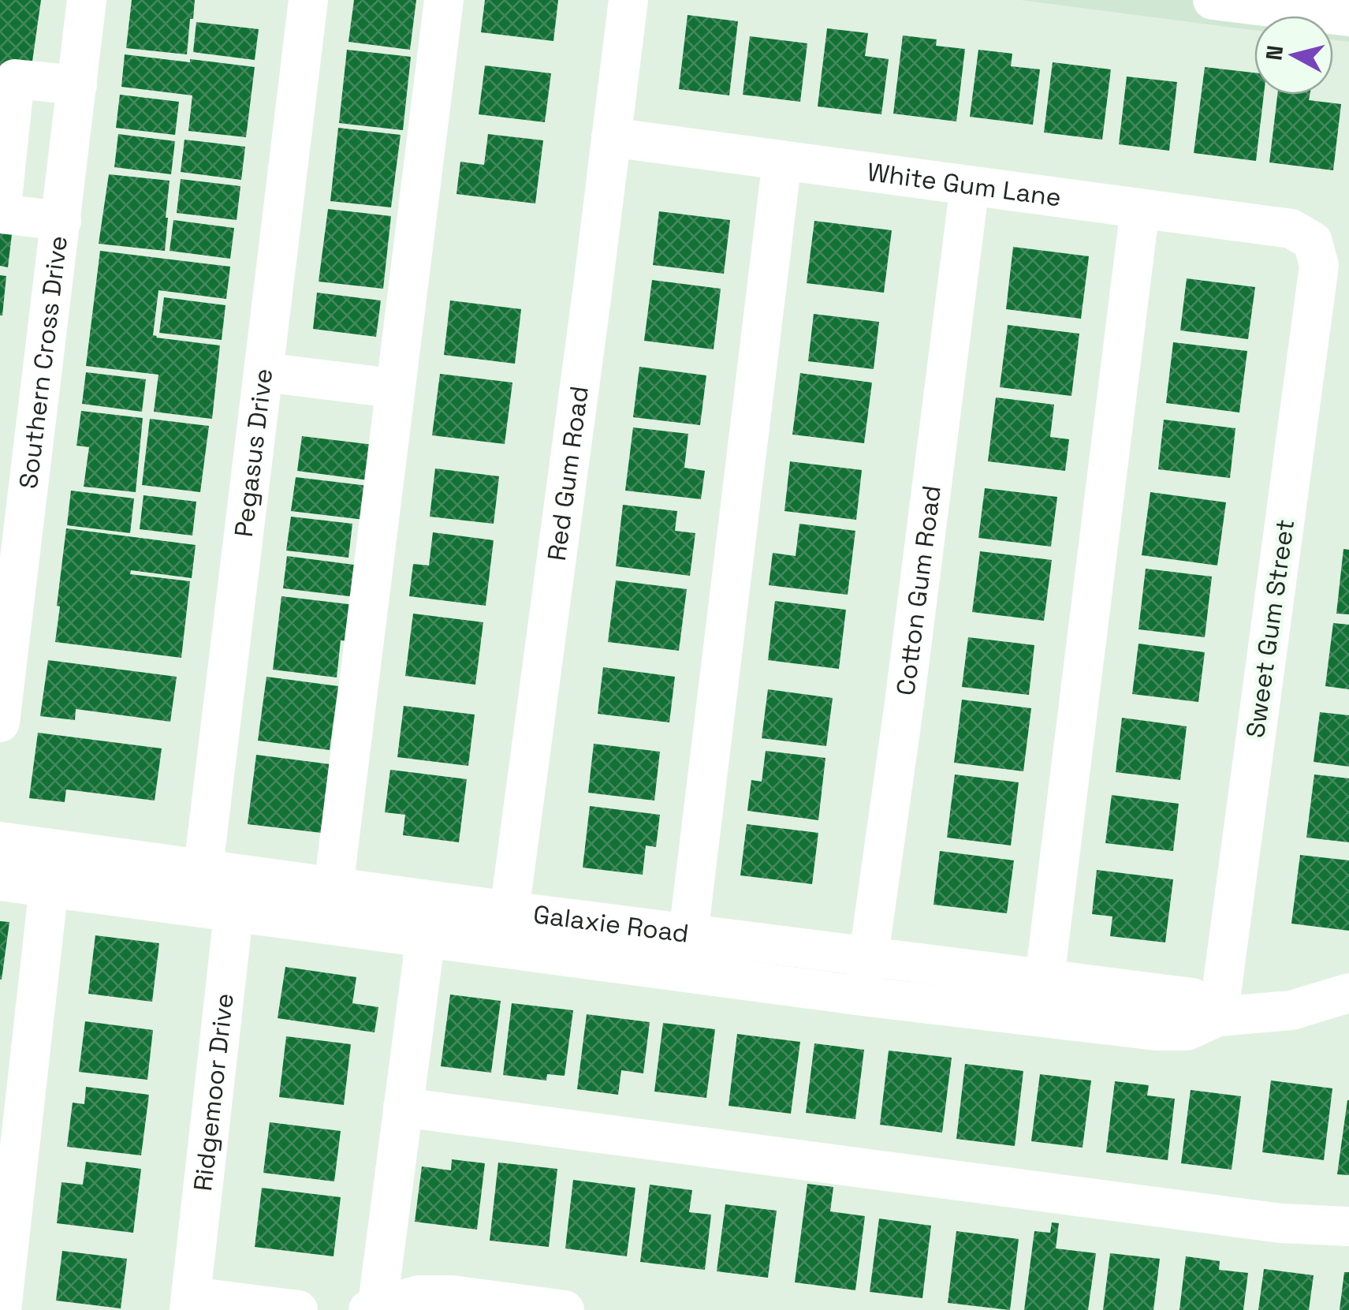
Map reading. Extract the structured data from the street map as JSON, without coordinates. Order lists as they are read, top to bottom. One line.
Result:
{"streets":{"street":["White Gum Lane","Southern Cross Drive","Pegasus Drive","Red Gum Road","Cotton Gum Road","Sweet Gum Street","Galaxie Road","Ridgemoor Drive"]},"crossings":[["White Gum Lane","Red Gum Road"],["White Gum Lane","Cotton Gum Road"],["White Gum Lane","Sweet Gum Street"],["Pegasus Drive","Galaxie Road"],["Pegasus Drive","Ridgemoor Drive"],["Red Gum Road","Galaxie Road"],["Cotton Gum Road","Galaxie Road"],["Sweet Gum Street","Galaxie Road"],["Galaxie Road","Ridgemoor Drive"]],"north":"left"}
